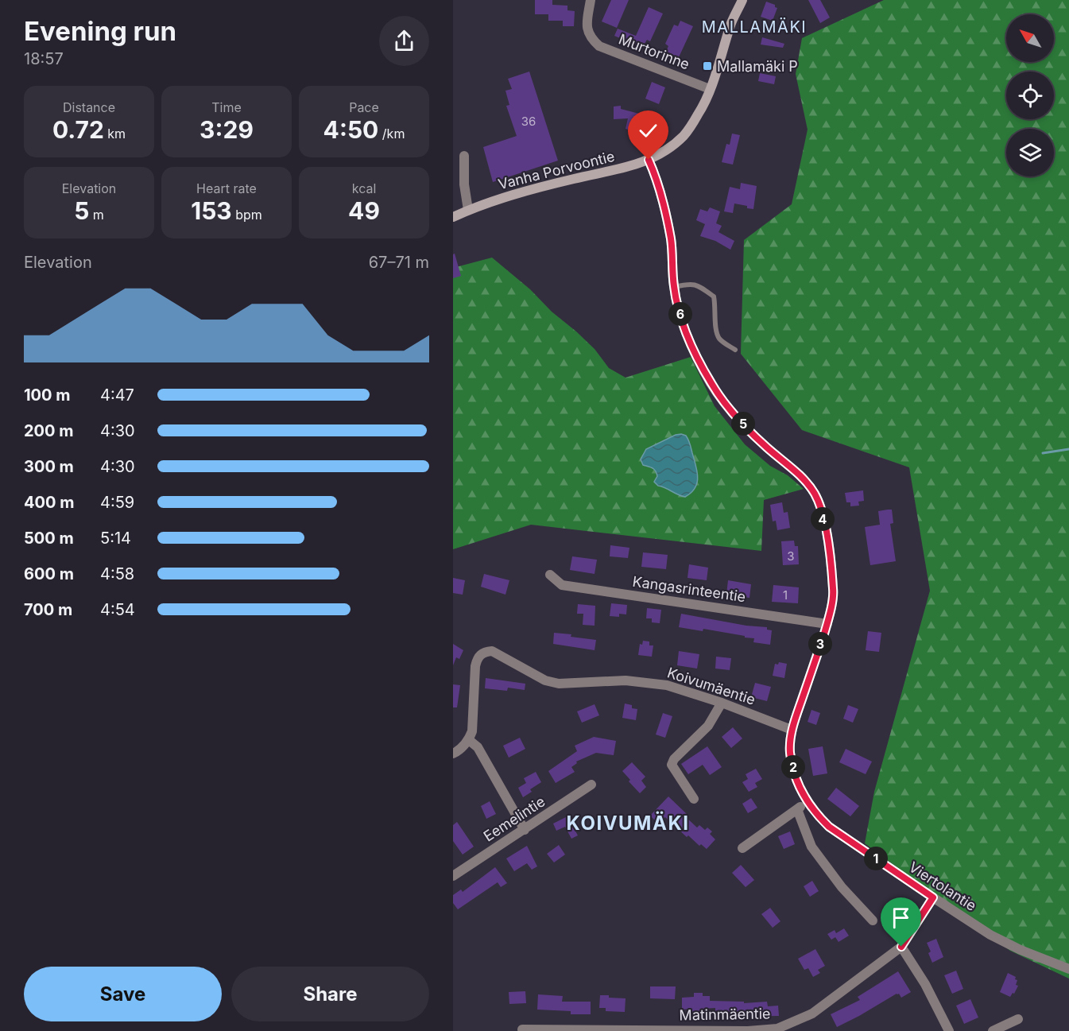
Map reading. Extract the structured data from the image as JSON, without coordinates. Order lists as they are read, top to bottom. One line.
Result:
{"streets":{"main road":["Vanha Porvoontie"],"street":["Murtorinne","Kangasrinteentie","Koivumäentie","Eemelintie","Viertolantie","Matinmäentie"]},"crossings":[["Murtorinne","Vanha Porvoontie"],["Vanha Porvoontie","Viertolantie"],["Kangasrinteentie","Viertolantie"],["Koivumäentie","Viertolantie"],["Viertolantie","Matinmäentie"]],"districts":["MALLAMÄKI","KOIVUMÄKI"],"places":{"transit":["Mallamäki P"]},"house_numbers":["36","3","1"],"north":"top left","page":{"heading":["Evening run","18:57"],"stats":[["Distance","0.72 km"],["Time","3:29"],["Pace","4:50 /km"],["Elevation","5 m"],["Heart rate","153 bpm"],["kcal","49"]],"chart":["Elevation","67–71 m"],"pins":["6","5","4","3","2","1"],"list":[{"name":"100 m","note":"4:47"},{"name":"200 m","note":"4:30"},{"name":"300 m","note":"4:30"},{"name":"400 m","note":"4:59"},{"name":"500 m","note":"5:14"},{"name":"600 m","note":"4:58"},{"name":"700 m","note":"4:54"}],"buttons":["Save","Share"]}}
